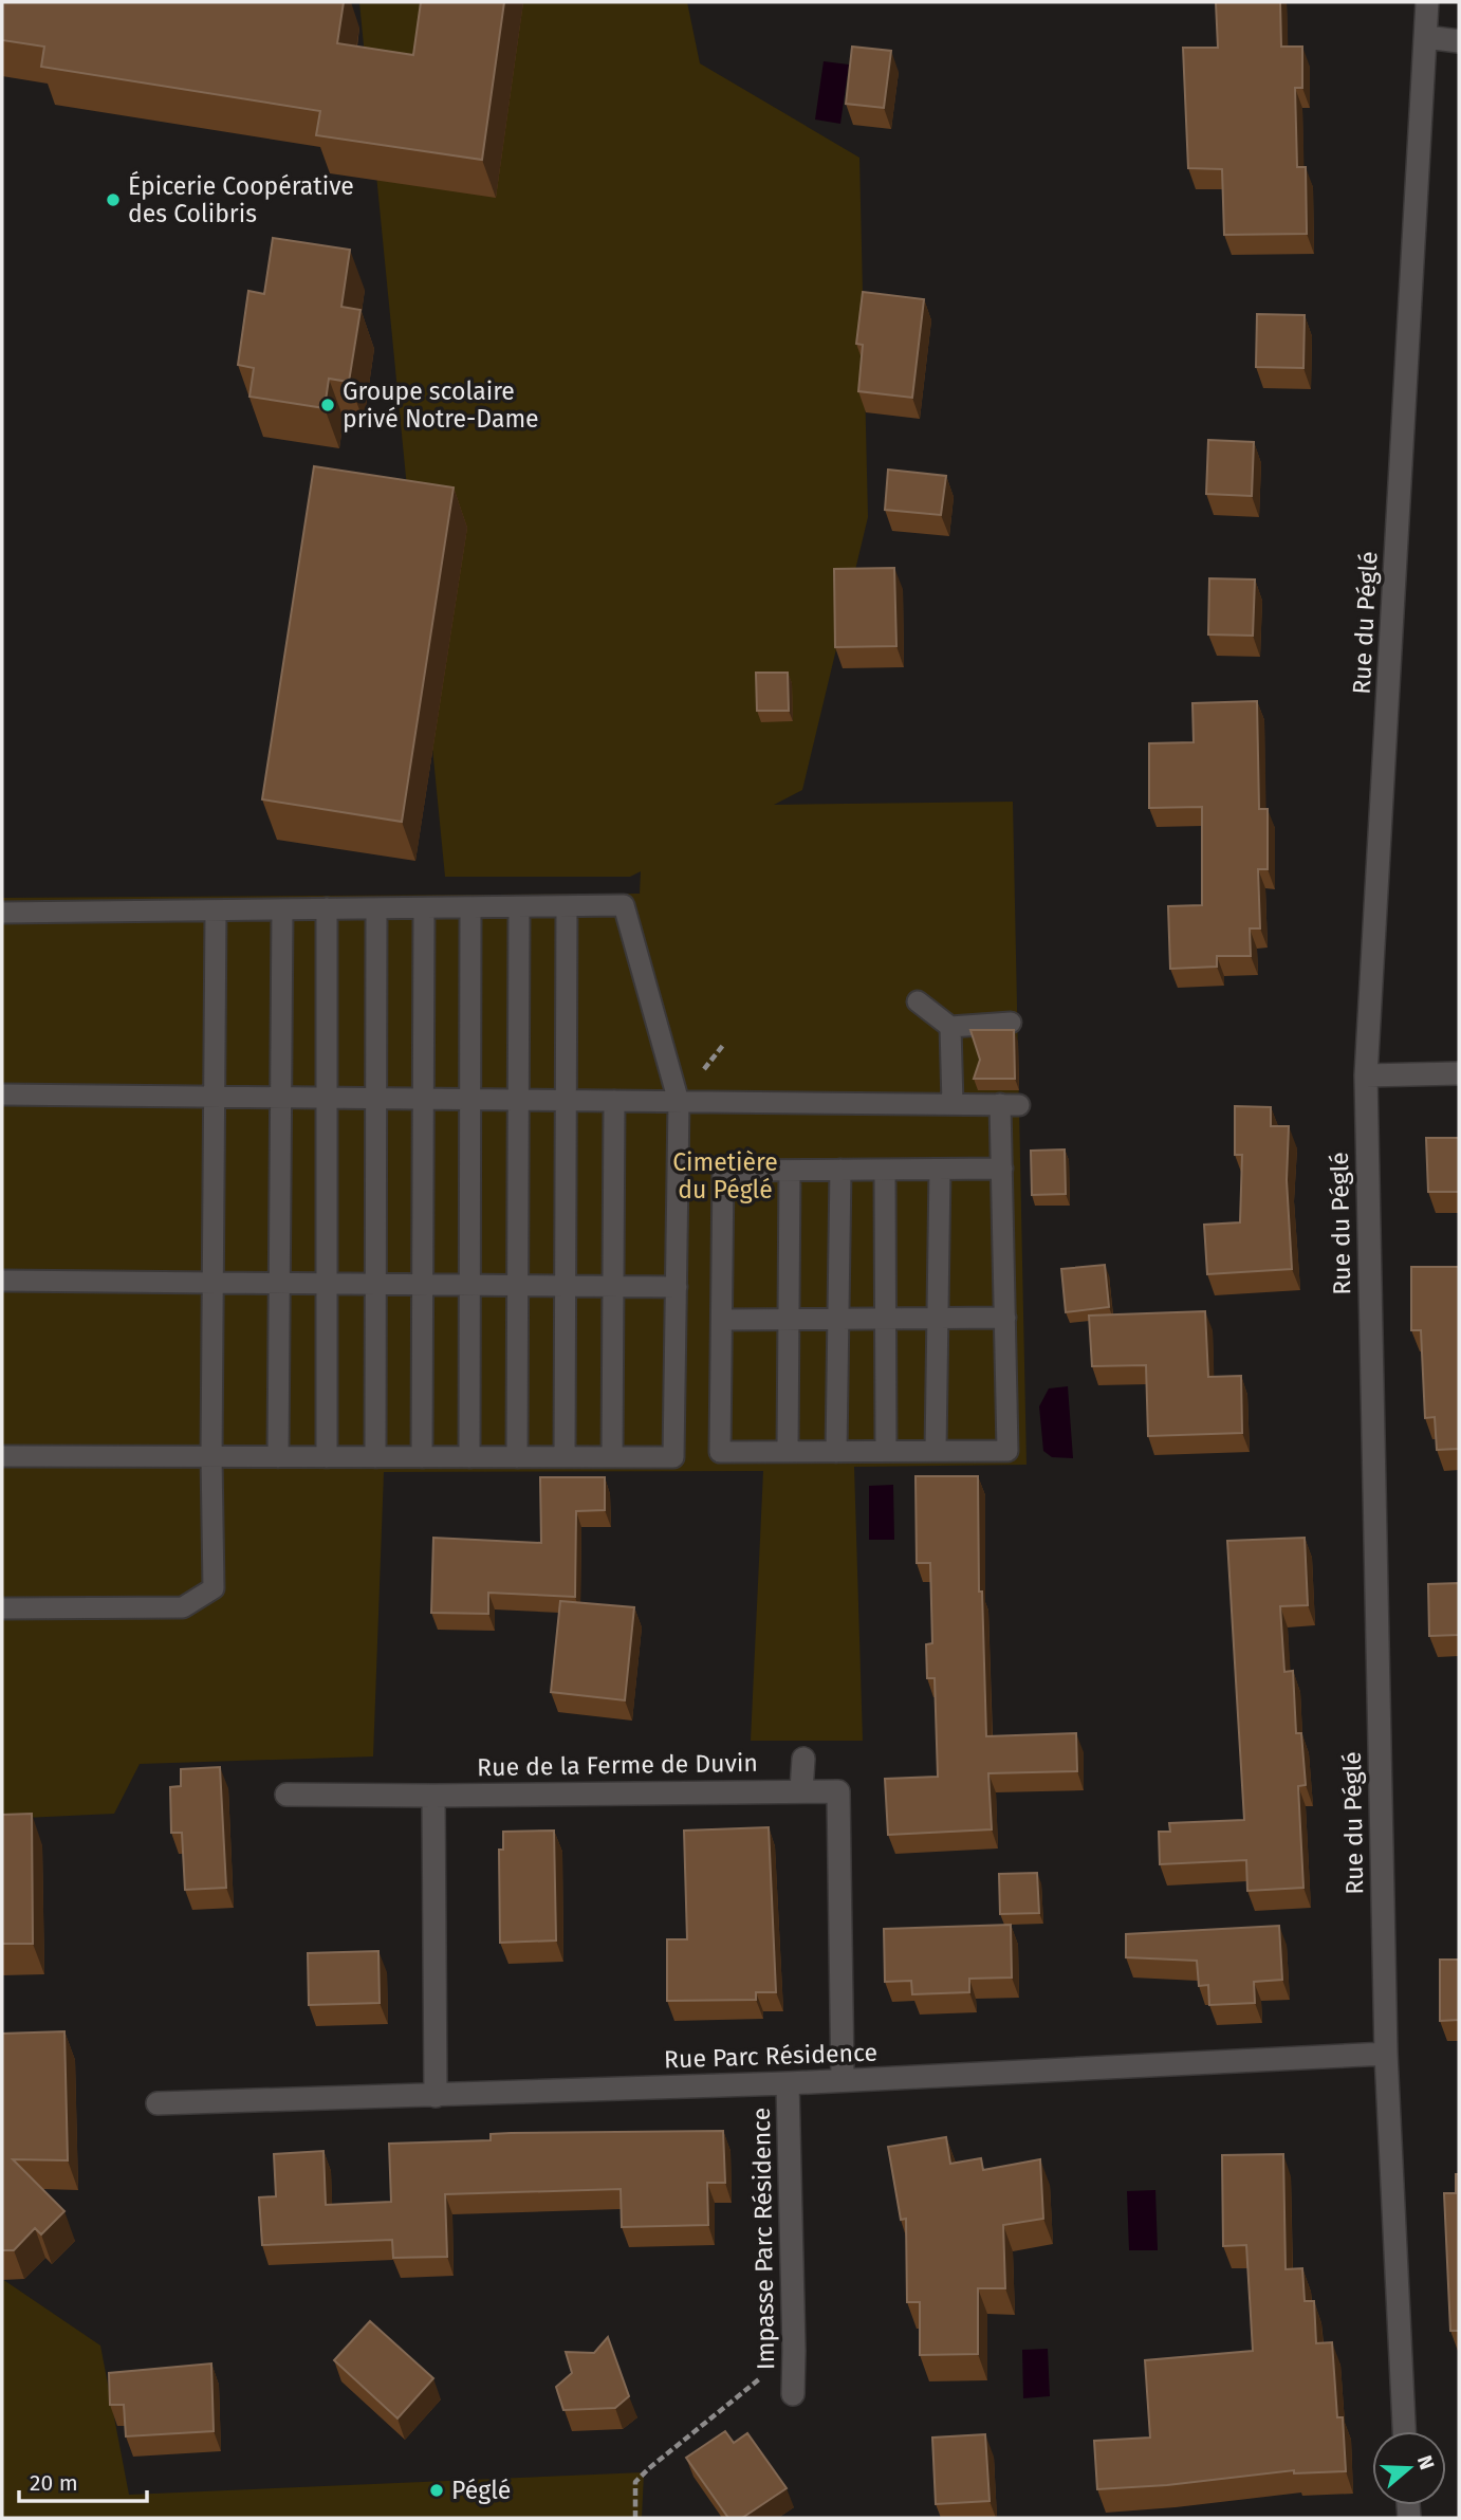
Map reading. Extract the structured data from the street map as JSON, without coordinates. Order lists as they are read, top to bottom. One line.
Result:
{"streets":{"street":["Rue du Péglé","Rue de la Ferme de Duvin","Rue Parc Résidence","Impasse Parc Résidence"]},"crossings":[["Rue du Péglé","Rue Parc Résidence"],["Rue de la Ferme de Duvin","Rue Parc Résidence"],["Rue Parc Résidence","Impasse Parc Résidence"]],"parks":["Cimetière du Péglé"],"places":["Épicerie Coopérative des Colibris","Groupe scolaire privé Notre-Dame","Péglé"],"scale_bar":"20 m","north":"right"}
